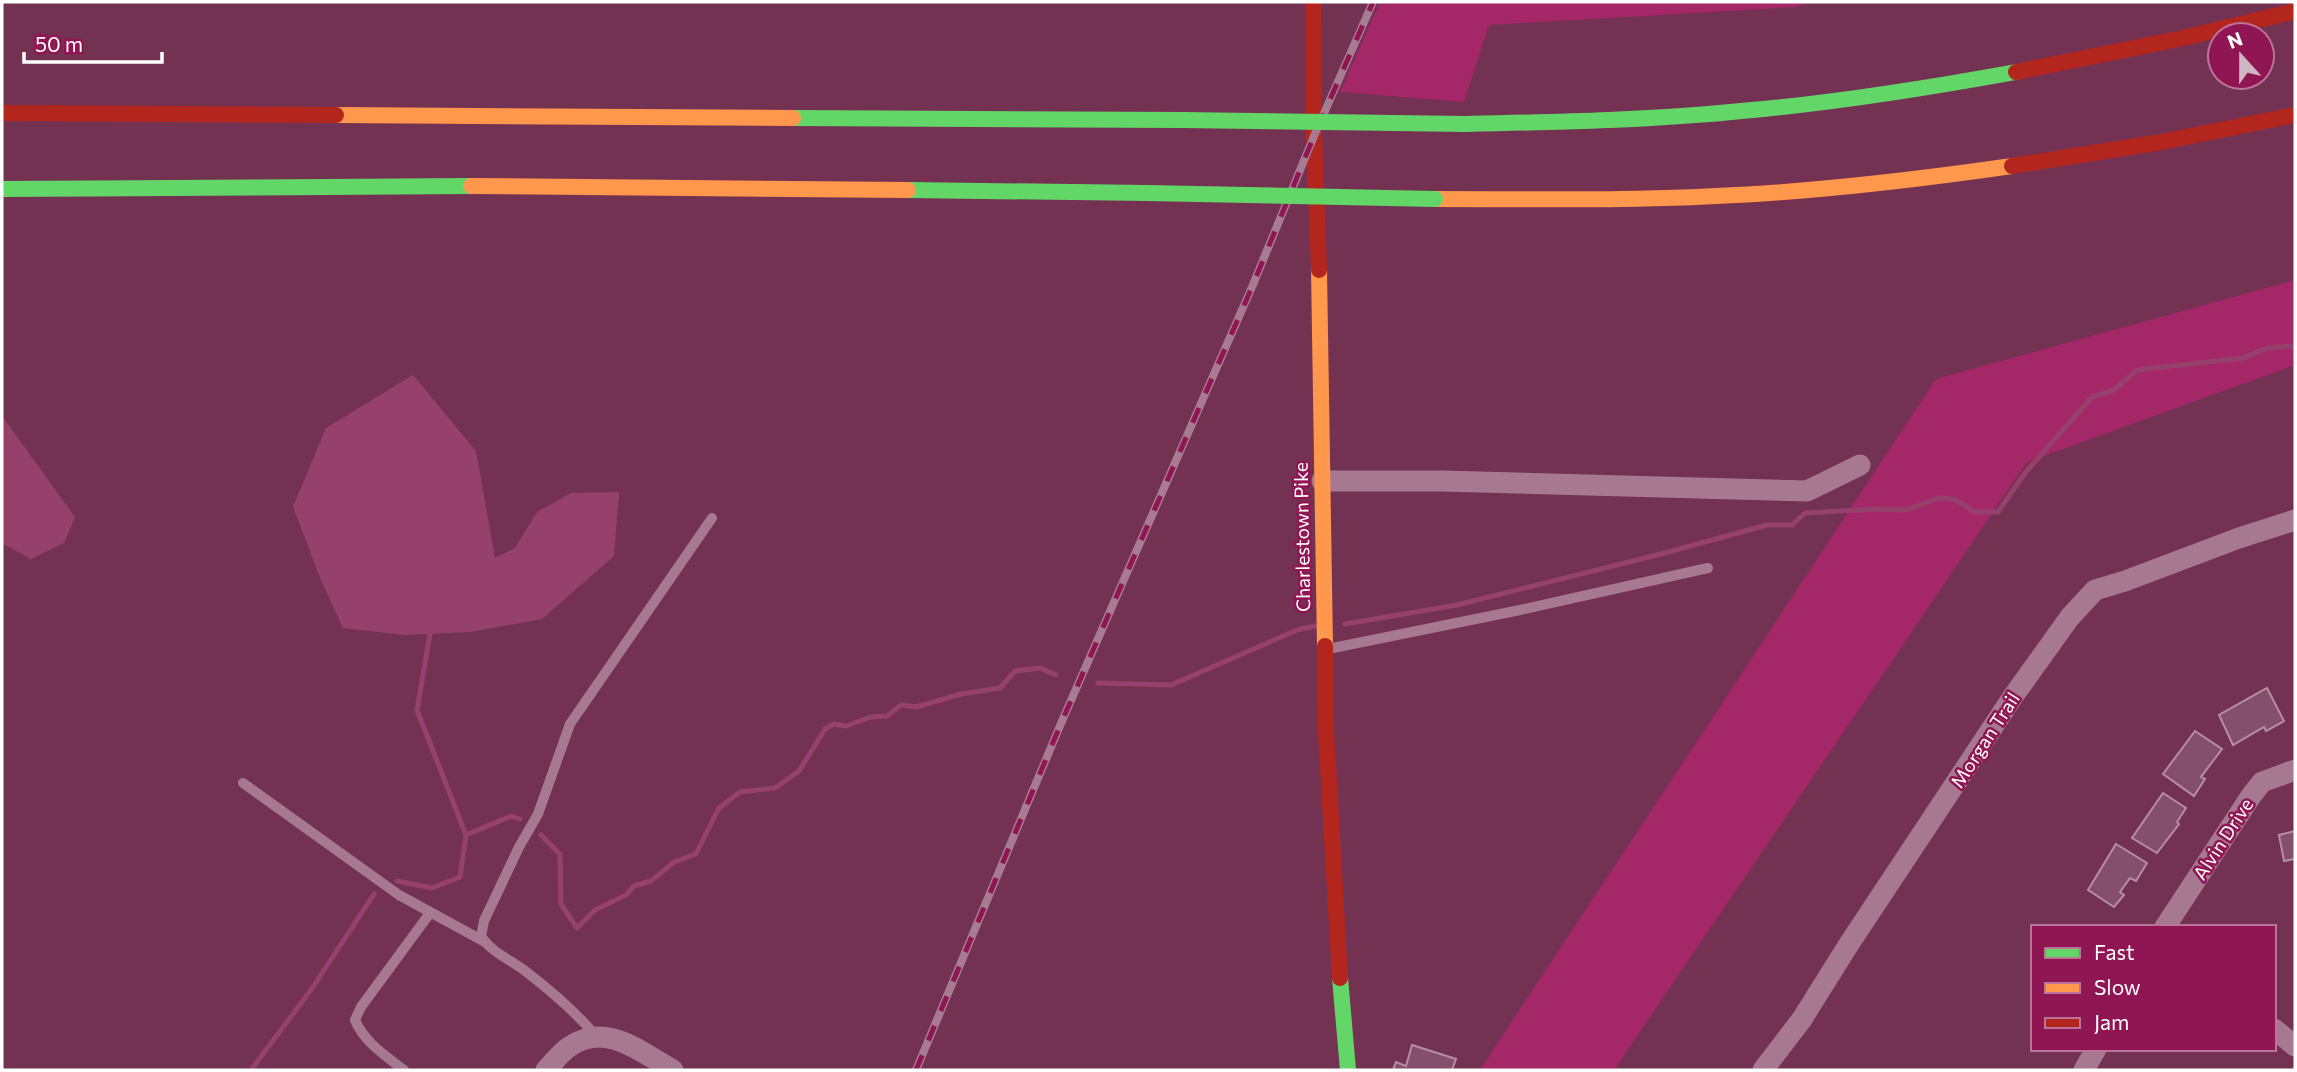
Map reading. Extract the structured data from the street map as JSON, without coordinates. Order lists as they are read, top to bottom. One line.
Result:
{"streets":{"main road":["Charlestown Pike"],"street":["Morgan Trail","Alvin Drive"]},"legend":["Fast","Slow","Jam"],"scale_bar":"50 m","north":"top"}
